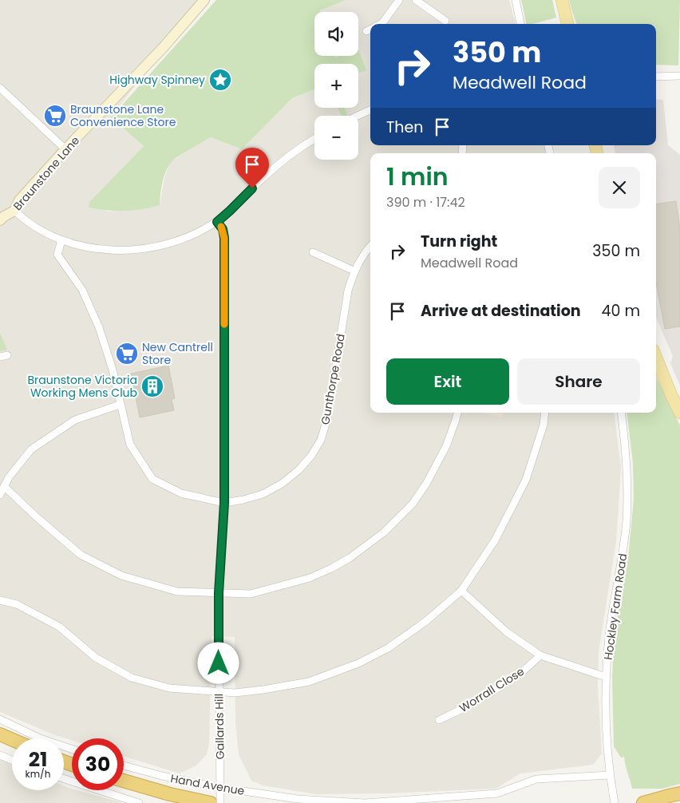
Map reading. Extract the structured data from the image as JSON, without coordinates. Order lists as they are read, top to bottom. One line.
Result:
{"streets":{"street":["Braunstone Lane","Gunthorpe Road","Hockley Farm Road","Worrall Close","Gallards Hill","Hand Avenue"]},"crossings":[["Gunthorpe Road","Gallards Hill"],["Hockley Farm Road","Hand Avenue"]],"places":{"place":["Highway Spinney"],"supermarket":["Braunstone Lane Convenience Store","New Cantrell Store"],"building":["Braunstone Victoria Working Mens Club"]},"page":{"map_buttons":["+","−"],"turn":["350 m","Meadwell Road"],"then":"Then","heading":["1 min","390 m · 17:42"],"list":[{"name":"Turn right","note":"Meadwell Road","value":"350 m"},{"name":"Arrive at destination","value":"40 m"}],"buttons":["Exit","Share"],"speed":"21 km/h","limit":"30"}}
